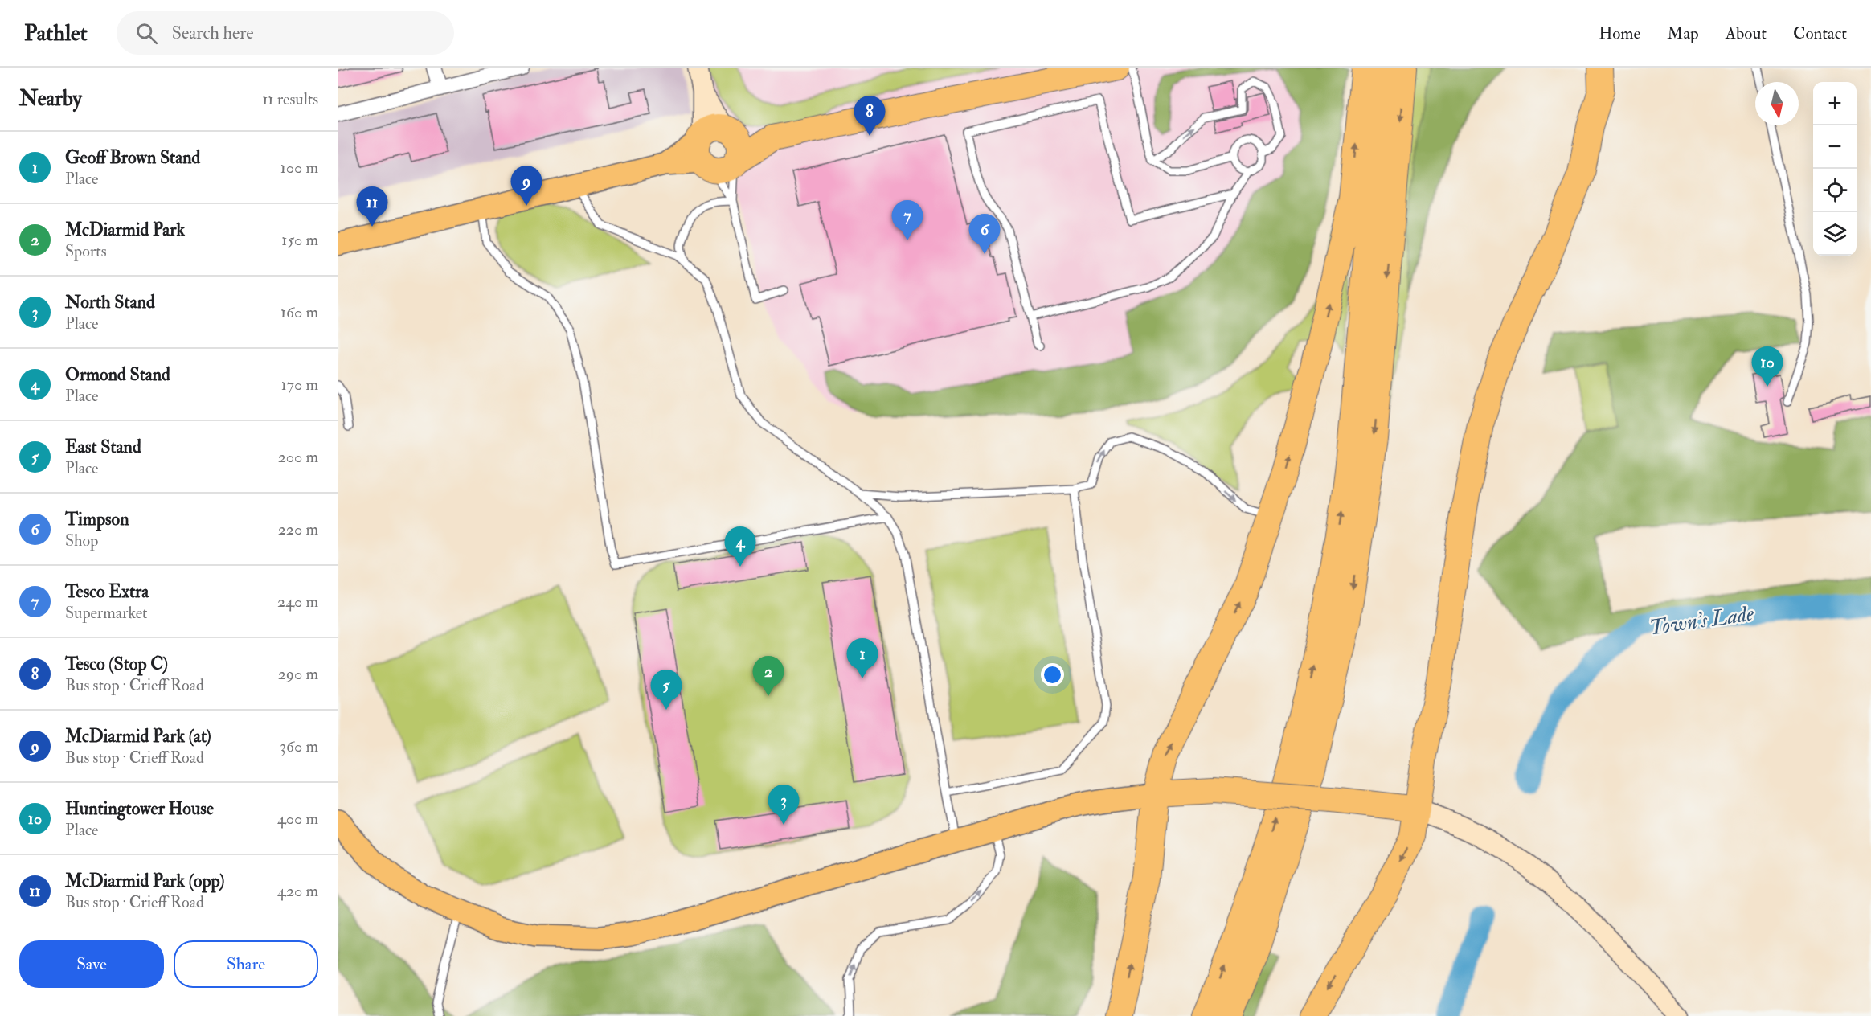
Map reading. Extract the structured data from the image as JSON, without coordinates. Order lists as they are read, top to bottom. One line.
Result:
{"water":["Town's Lade"],"north":"bottom","page":{"header":"Pathlet","search":"Search here","nav":["Home","Map","About","Contact"],"heading":["Nearby","11 results"],"map_buttons":["+","−"],"pins":["8","9","11","7","6","10","4","1","2","5","3"],"list":[{"mark":"1","name":"Geoff Brown Stand","note":"Place","value":"100 m"},{"mark":"2","name":"McDiarmid Park","note":"Sports","value":"150 m"},{"mark":"3","name":"North Stand","note":"Place","value":"160 m"},{"mark":"4","name":"Ormond Stand","note":"Place","value":"170 m"},{"mark":"5","name":"East Stand","note":"Place","value":"200 m"},{"mark":"6","name":"Timpson","note":"Shop","value":"220 m"},{"mark":"7","name":"Tesco Extra","note":"Supermarket","value":"240 m"},{"mark":"8","name":"Tesco (Stop C)","note":"Bus stop · Crieff Road","value":"290 m"},{"mark":"9","name":"McDiarmid Park (at)","note":"Bus stop · Crieff Road","value":"360 m"},{"mark":"10","name":"Huntingtower House","note":"Place","value":"400 m"},{"mark":"11","name":"McDiarmid Park (opp)","note":"Bus stop · Crieff Road","value":"420 m"}],"buttons":["Save","Share"]}}
